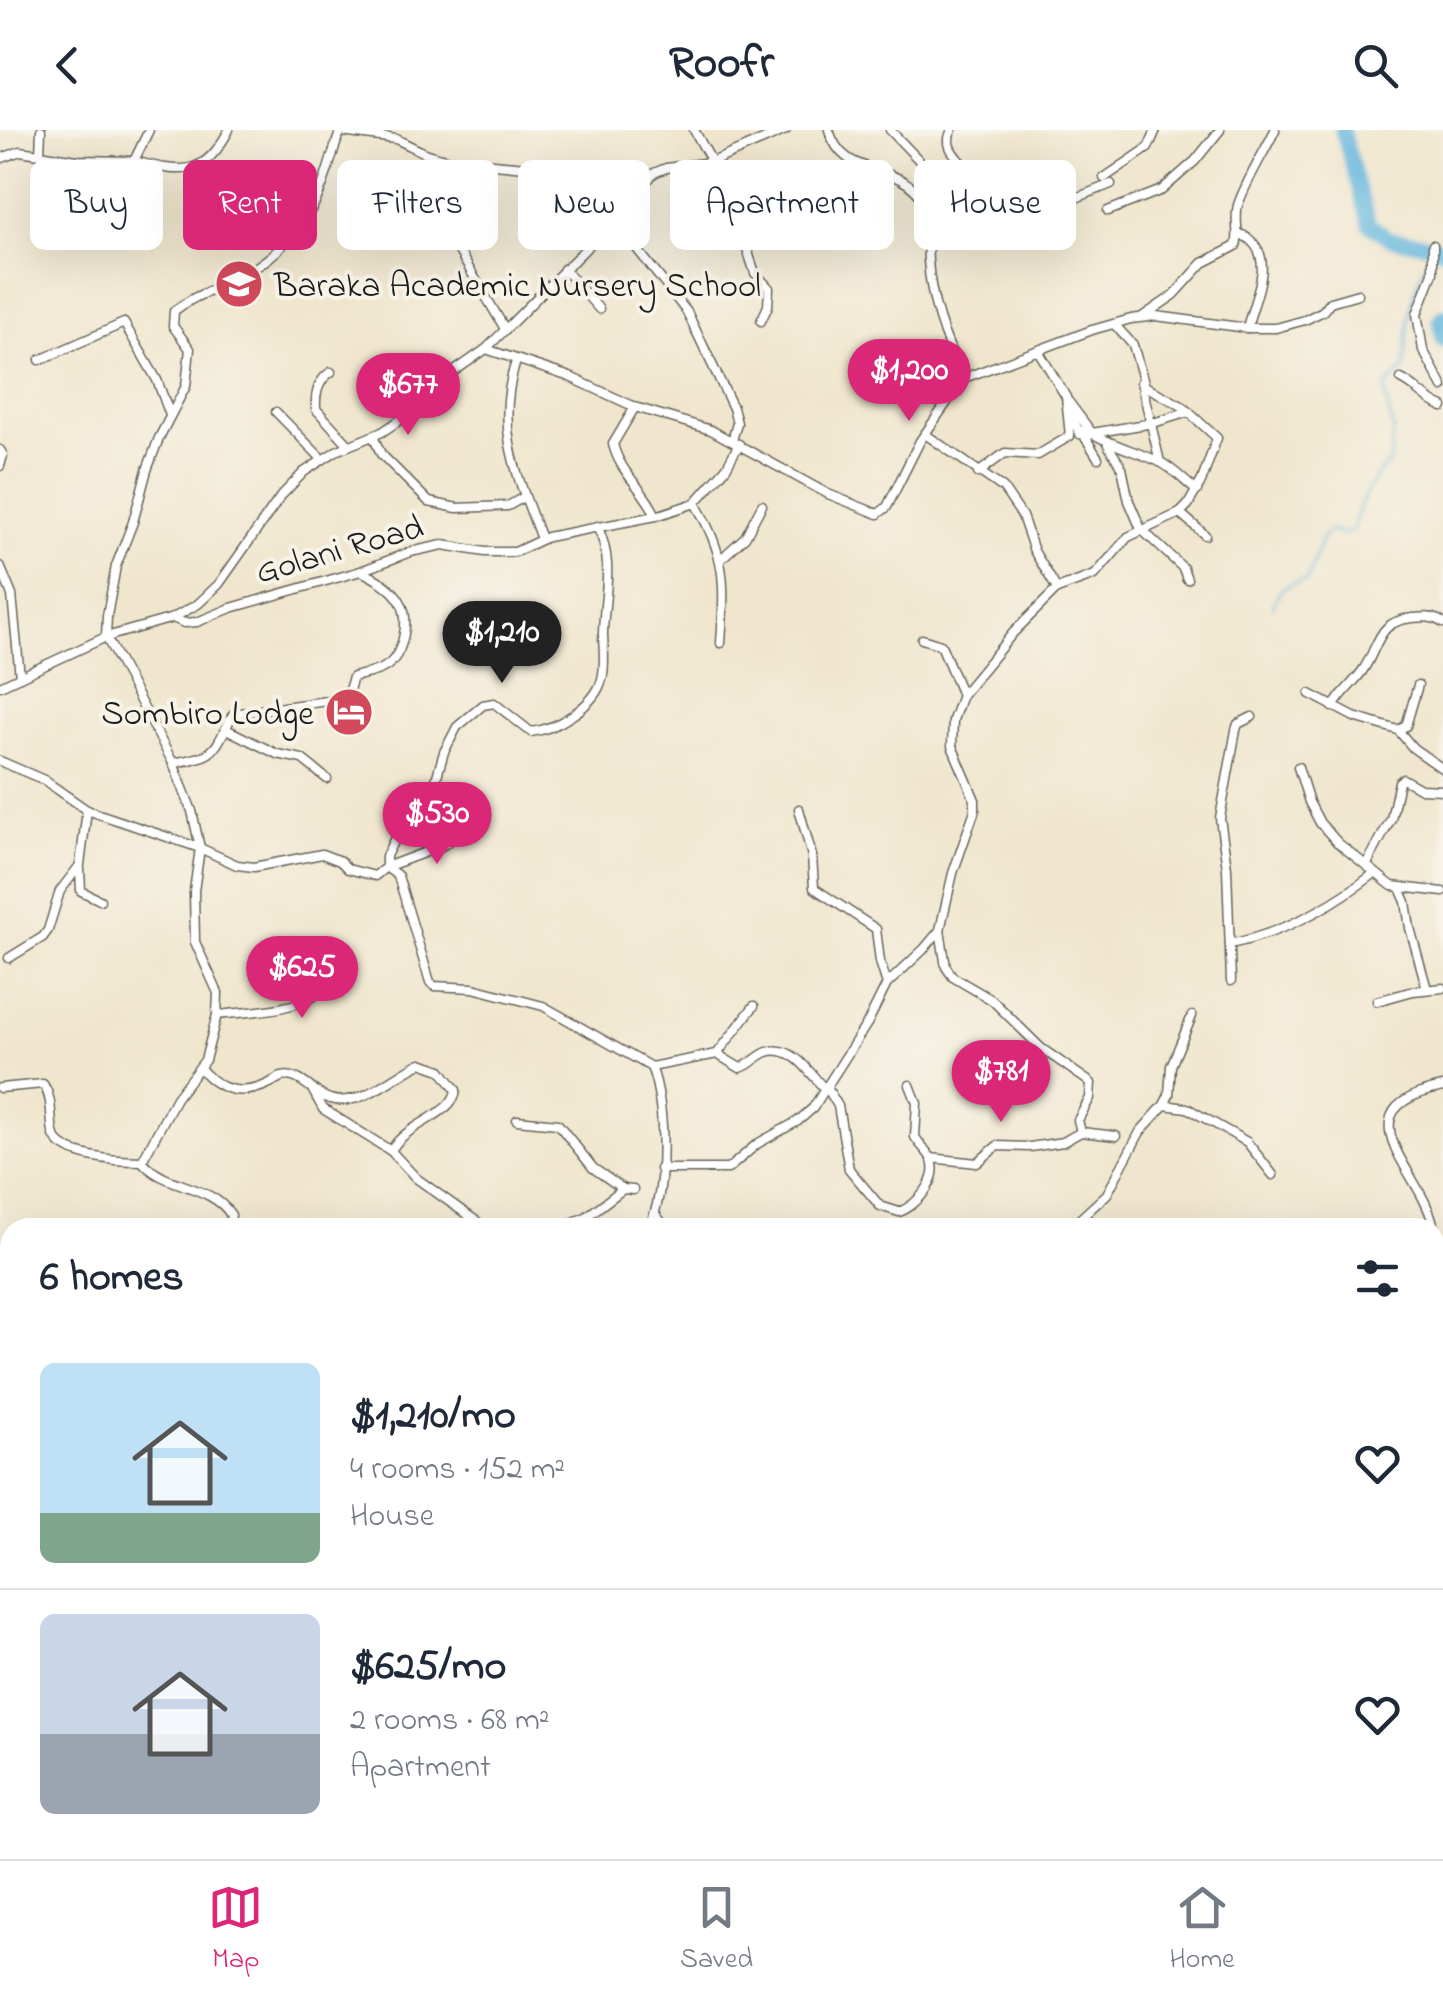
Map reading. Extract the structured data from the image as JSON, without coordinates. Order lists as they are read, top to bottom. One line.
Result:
{"streets":{"street":["Golani Road"]},"places":{"school or university":["Baraka Academic Nursery School"],"hotel":["Sombiro Lodge"]},"page":{"header":"Roofr","chip":["Buy","Rent","Filters","New","Apartment","House"],"price":["$1,200","$677","$1,210","$530","$625","$781"],"heading":"6 homes","list":[{"name":"$1,210/mo","note":"4 rooms · 152 m² · House"},{"name":"$625/mo","note":"2 rooms · 68 m² · Apartment"}],"tabs":["Map","Saved","Home"]}}
